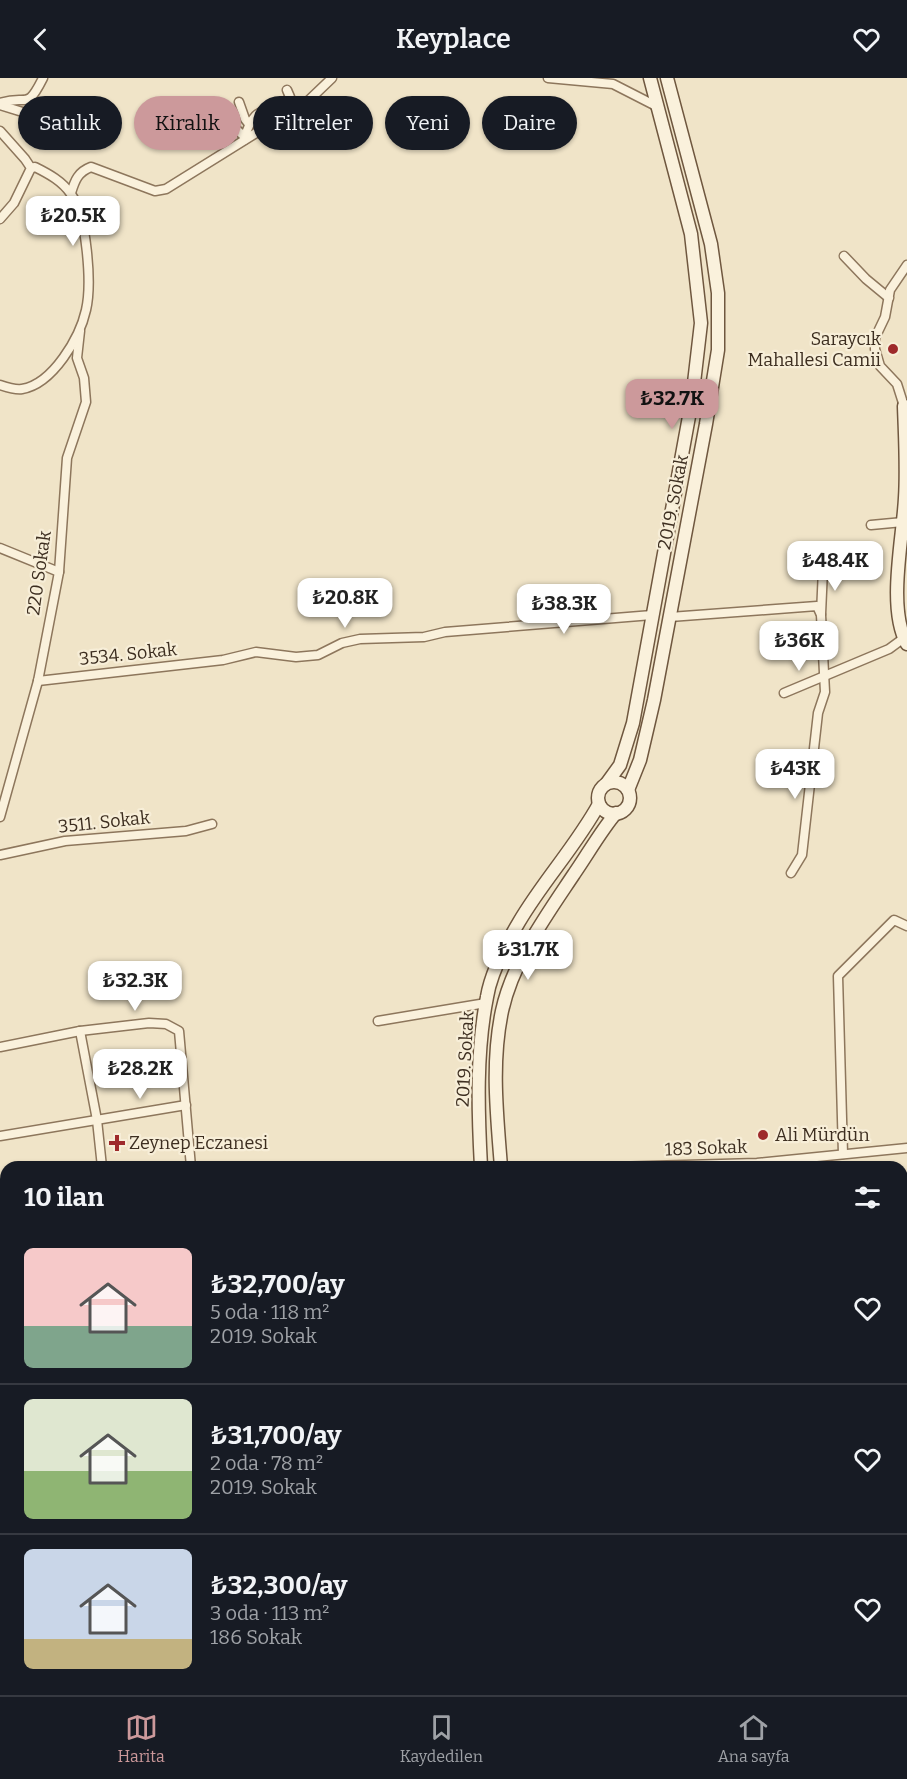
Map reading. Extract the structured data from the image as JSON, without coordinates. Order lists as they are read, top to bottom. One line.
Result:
{"streets":{"street":["2019. Sokak","220 Sokak","3534. Sokak","3511. Sokak","183 Sokak"]},"crossings":[["2019. Sokak","3534. Sokak"],["220 Sokak","3534. Sokak"]],"places":{"other":["Saraycık Mahallesi Camii","Ali Mürdün"],"health":["Zeynep Eczanesi"]},"page":{"header":"Keyplace","chip":["Satılık","Kiralık","Filtreler","Yeni","Daire"],"price":["₺20.5K","₺32.7K","₺48.4K","₺20.8K","₺38.3K","₺36K","₺43K","₺31.7K","₺32.3K","₺28.2K"],"heading":"10 ilan","list":[{"name":"₺32,700/ay","note":"5 oda · 118 m² · 2019. Sokak"},{"name":"₺31,700/ay","note":"2 oda · 78 m² · 2019. Sokak"},{"name":"₺32,300/ay","note":"3 oda · 113 m² · 186 Sokak"}],"tabs":["Harita","Kaydedilen","Ana sayfa"]}}
